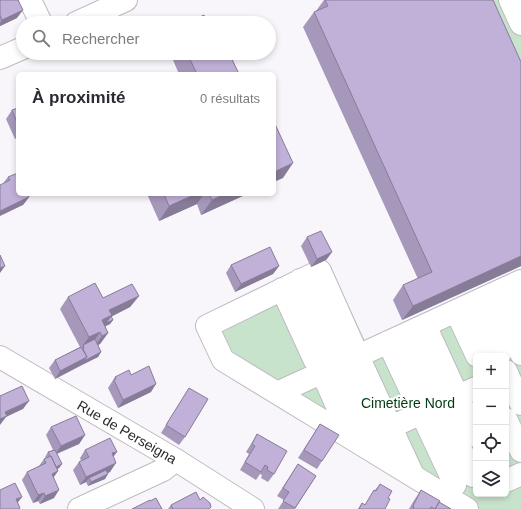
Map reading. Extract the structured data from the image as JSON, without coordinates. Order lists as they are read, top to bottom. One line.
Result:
{"streets":{"street":["Rue de Perseigna"]},"parks":["Cimetière Nord"],"page":{"search":"Rechercher","heading":["À proximité","0 résultats"],"map_buttons":["+","−"]}}
